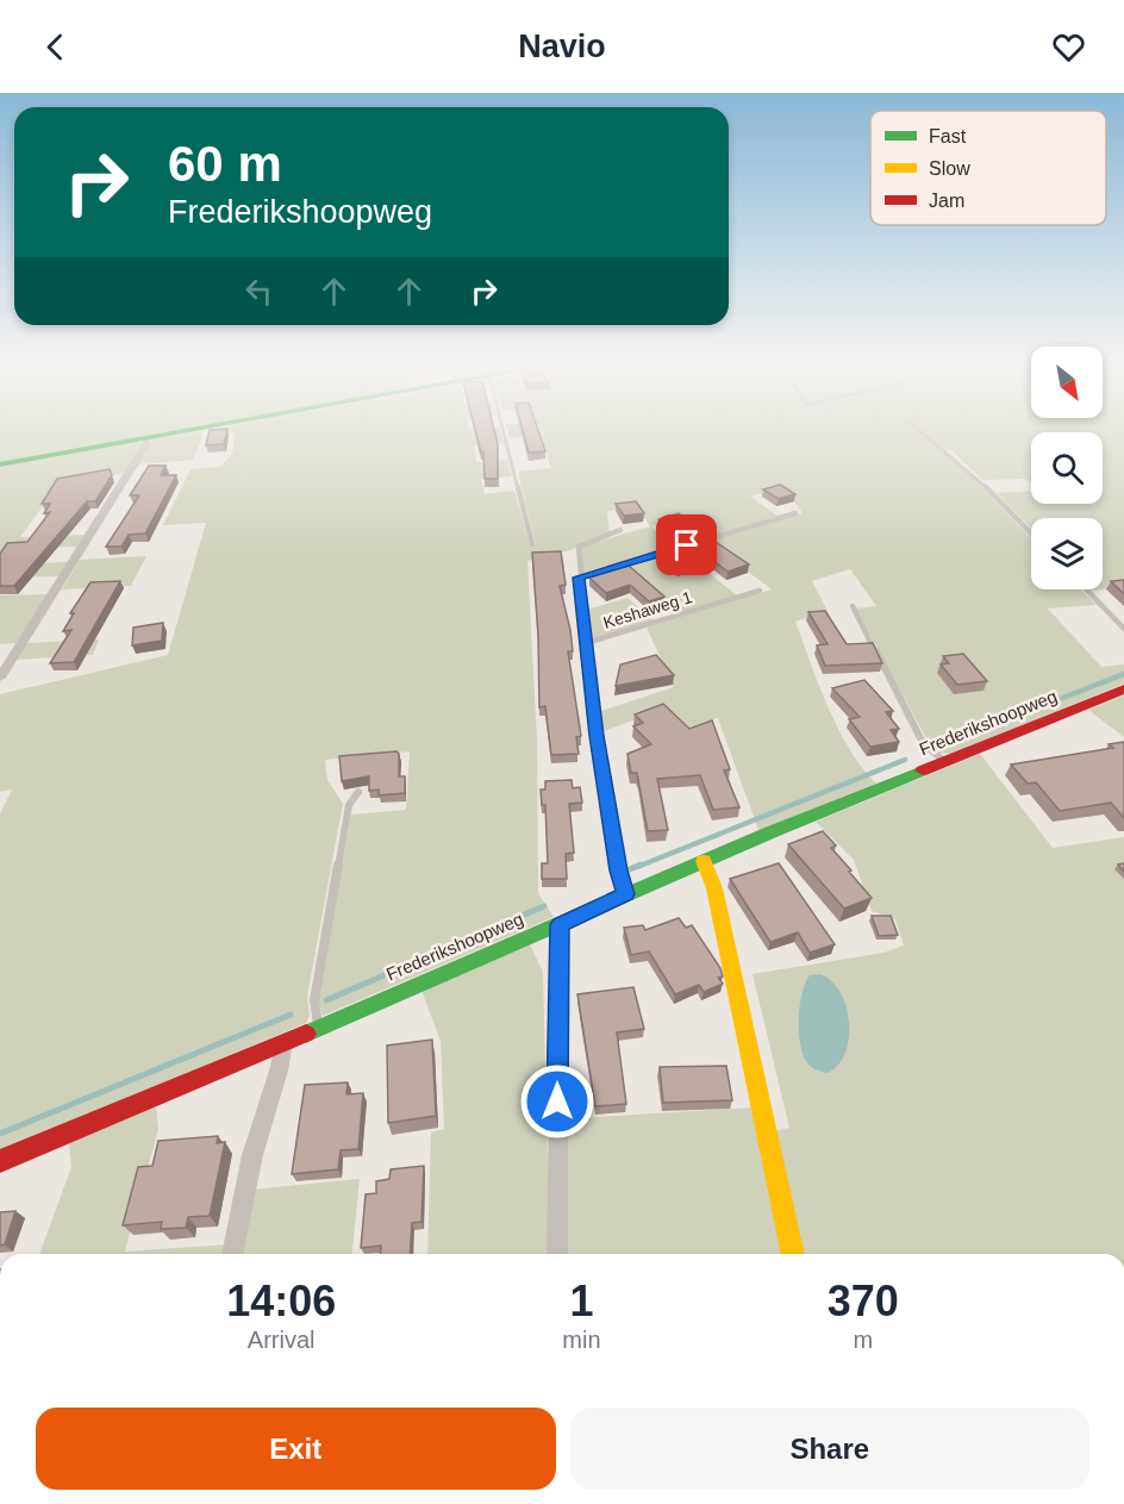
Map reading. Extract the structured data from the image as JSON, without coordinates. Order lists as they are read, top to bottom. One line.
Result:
{"streets":{"street":["Frederikshoopweg"],"lane":["Keshaweg 1"]},"legend":["Fast","Slow","Jam"],"north":"bottom right","page":{"header":"Navio","turn":["60 m","Frederikshoopweg"],"eta":["14:06","Arrival","1","min","370","m"],"buttons":["Exit","Share"]}}
